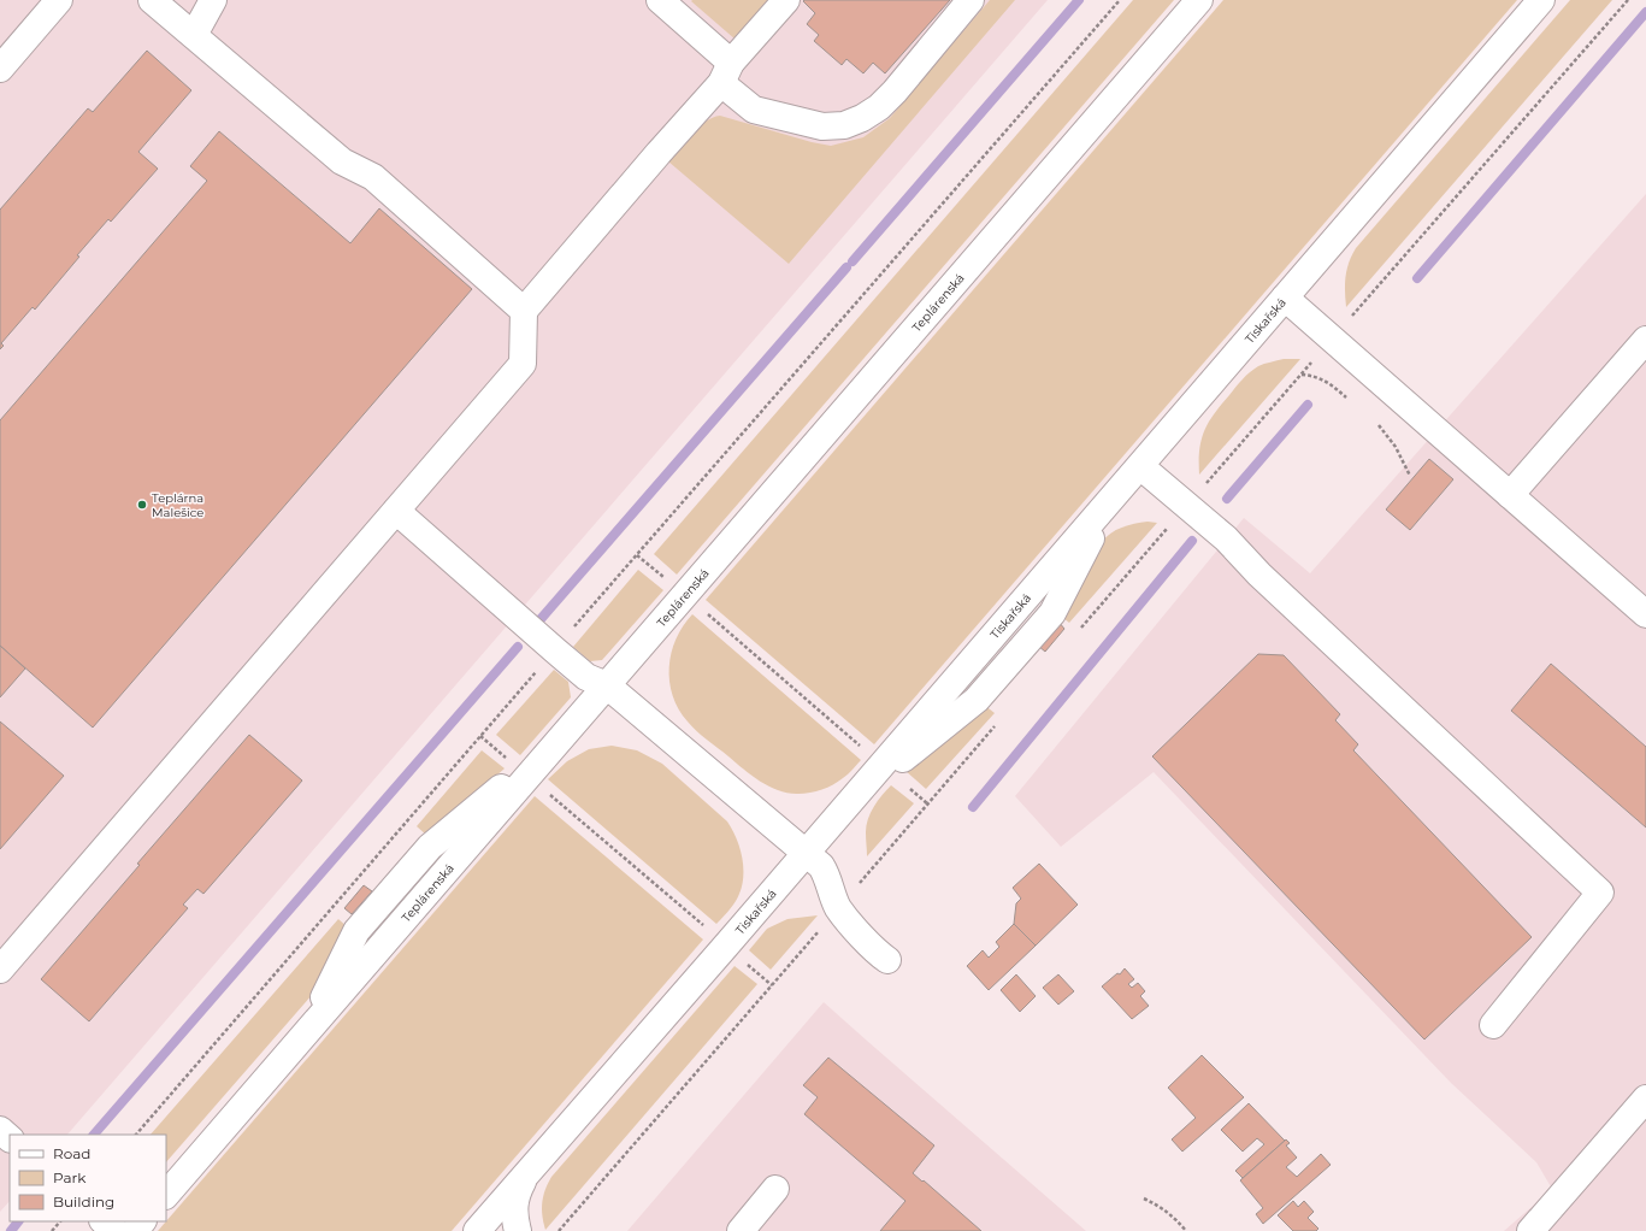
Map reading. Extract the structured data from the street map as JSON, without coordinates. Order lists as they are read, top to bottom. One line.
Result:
{"streets":{"street":["Teplárenská","Tiskařská"]},"places":["Teplárna Malešice"],"legend":["Road","Park","Building"]}
